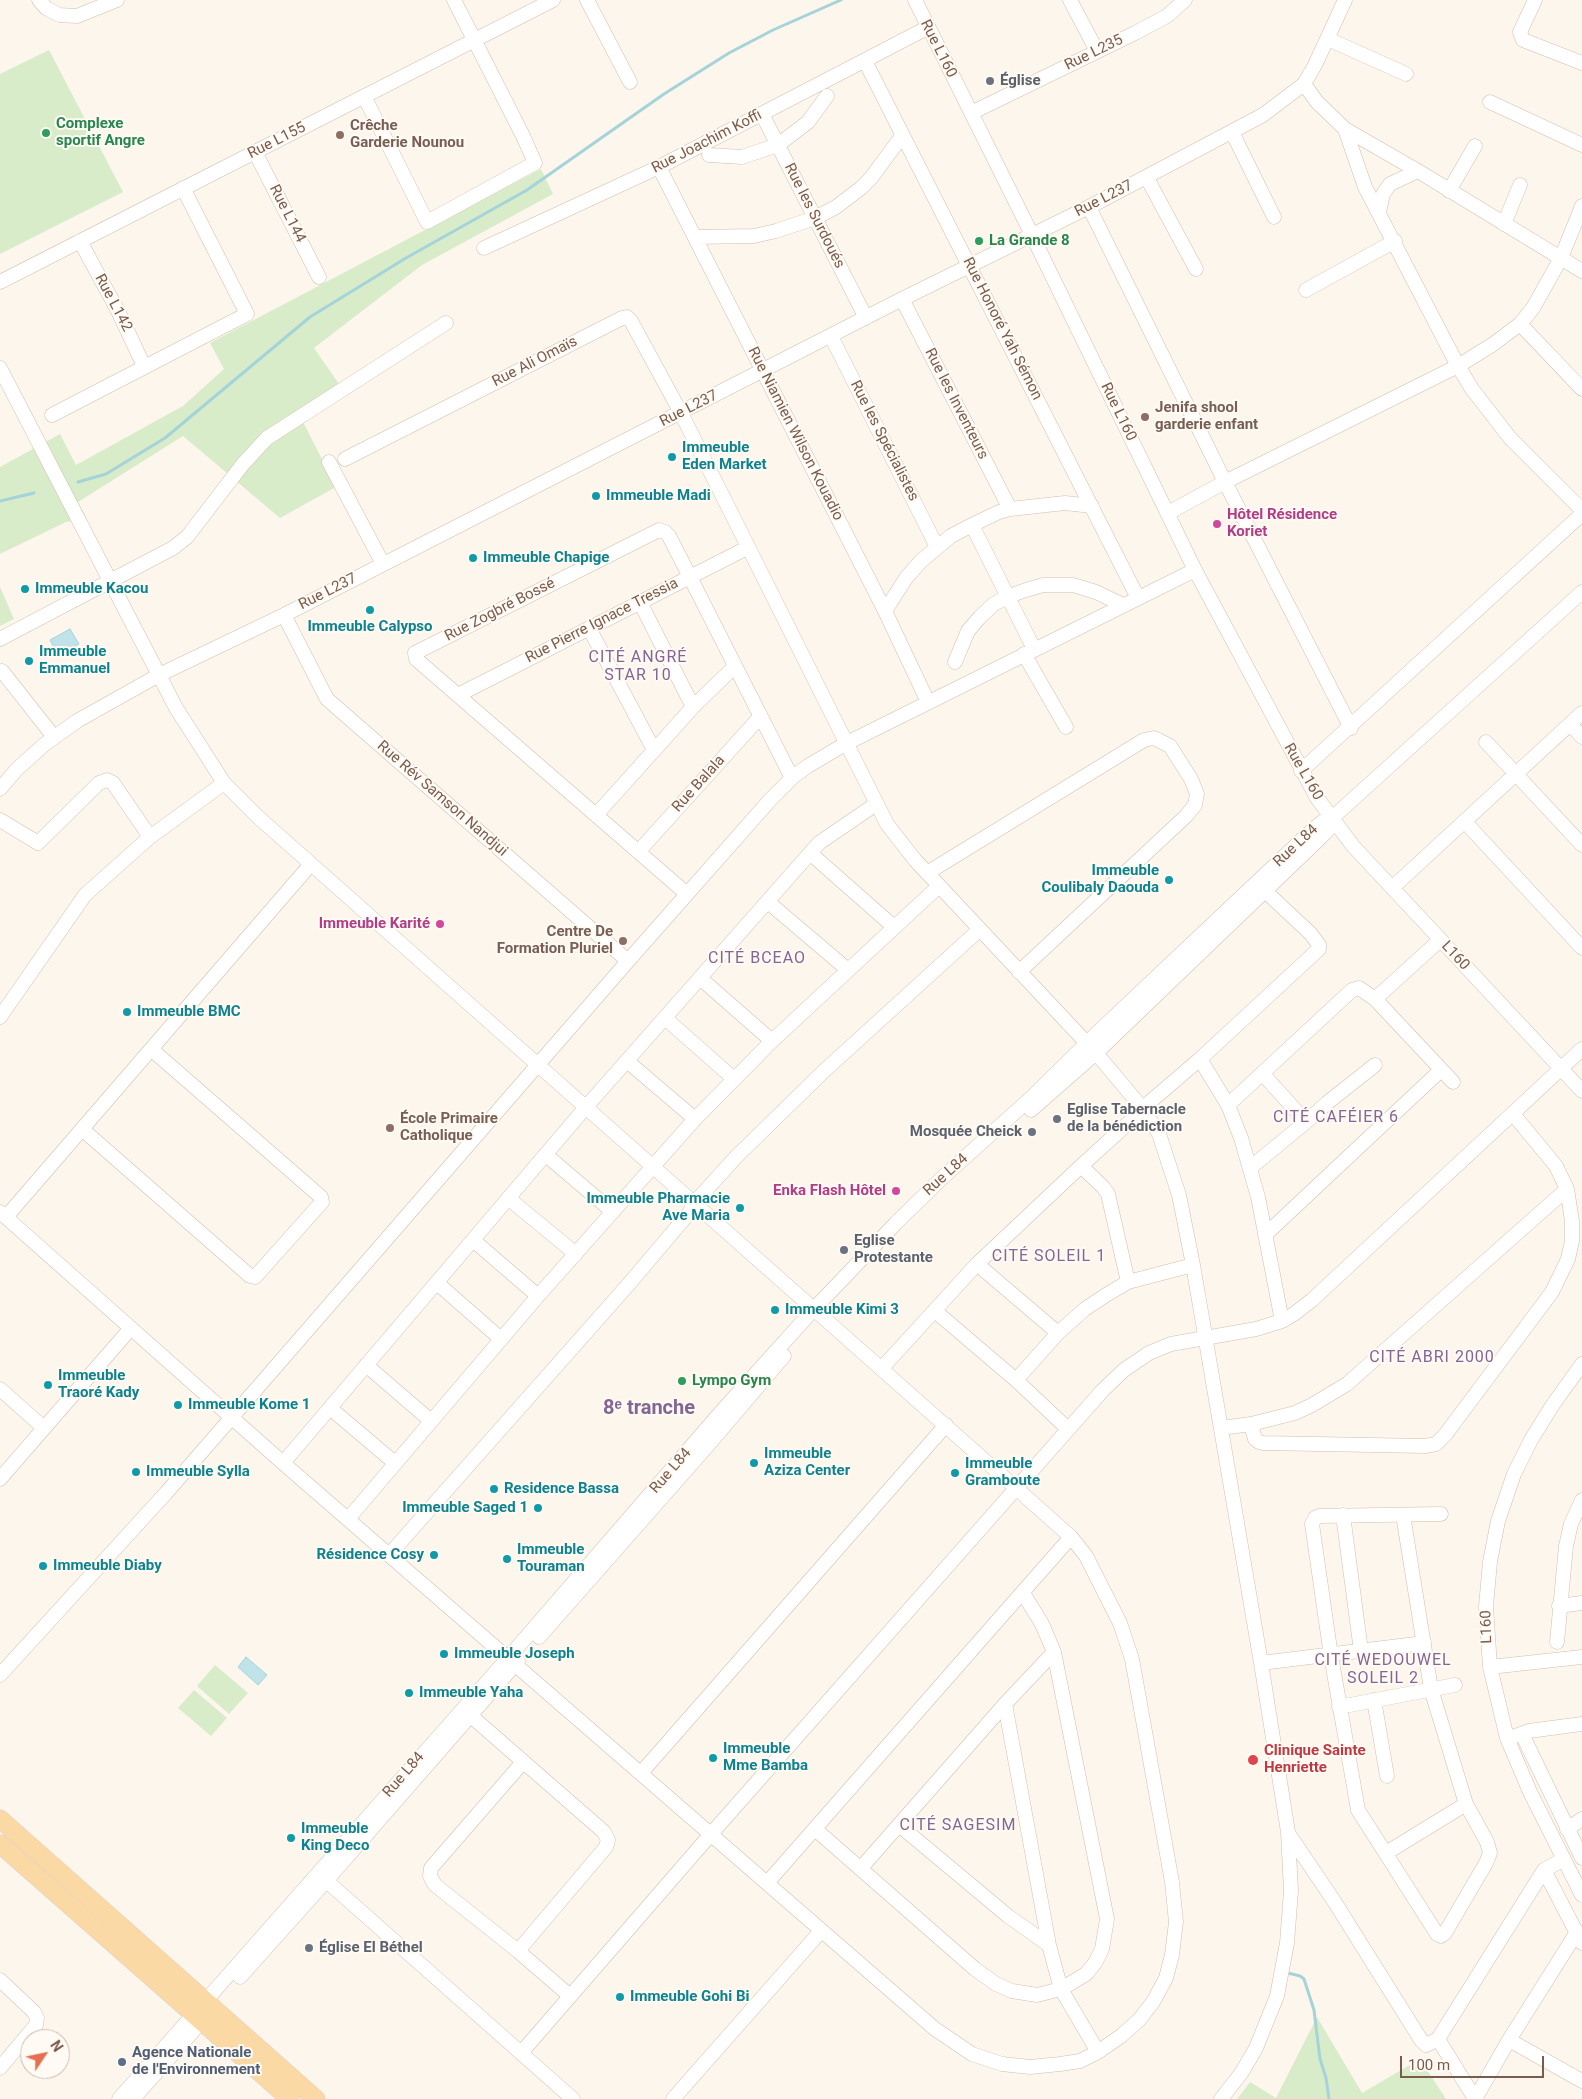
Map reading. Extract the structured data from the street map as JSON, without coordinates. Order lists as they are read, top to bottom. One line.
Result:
{"streets":{"street":["Rue L160","Rue L235","Rue L155","Rue Joachim Koffi","Rue L237","Rue L144","Rue les Surdoués","Rue L142","Rue Honoré Yah Sémon","Rue Ali Omaïs","Rue les Inventeurs","Rue Niamien Wilson Kouadio","Rue les Spécialistes","Rue Zogbré Bossé","Rue Pierre Ignace Tressia","Rue Balala","Rue Rév Samson Nandjui","Rue L84","L160"]},"crossings":[["Rue L160","Rue L235"],["Rue L160","Rue Joachim Koffi"],["Rue L160","Rue L237"],["Rue L160","Rue L84"],["Rue L160","L160"],["Rue L155","Rue L144"],["Rue L155","Rue L142"],["Rue Joachim Koffi","Rue les Surdoués"],["Rue Joachim Koffi","Rue Honoré Yah Sémon"],["Rue Joachim Koffi","Rue Niamien Wilson Kouadio"],["Rue L237","Rue les Surdoués"],["Rue L237","Rue Honoré Yah Sémon"],["Rue L237","Rue Ali Omaïs"],["Rue L237","Rue les Inventeurs"],["Rue L237","Rue Niamien Wilson Kouadio"],["Rue L237","Rue les Spécialistes"],["Rue L237","Rue Rév Samson Nandjui"],["Rue Ali Omaïs","Rue Pierre Ignace Tressia"],["Rue Ali Omaïs","Rue L84"],["Rue Zogbré Bossé","Rue Pierre Ignace Tressia"],["Rue Zogbré Bossé","Rue Balala"],["Rue L84","L160"]],"districts":["CITÉ ANGRÉ STAR 10","CITÉ BCEAO","CITÉ CAFÉIER 6","CITÉ SOLEIL 1","CITÉ ABRI 2000","8ᵉ tranche","CITÉ WEDOUWEL SOLEIL 2","CITÉ SAGESIM"],"places":["Église","Complexe sportif Angre","Crêche Garderie Nounou","La Grande 8","Jenifa shool garderie enfant","Immeuble Eden Market","Immeuble Madi","Hôtel Résidence Koriet","Immeuble Chapige","Immeuble Kacou","Immeuble Calypso","Immeuble Emmanuel","Immeuble Coulibaly Daouda","Immeuble Karité","Centre De Formation Pluriel","Immeuble BMC","Eglise Tabernacle de la bénédiction","École Primaire Catholique","Mosquée Cheick","Enka Flash Hôtel","Immeuble Pharmacie Ave Maria","Eglise Protestante","Immeuble Kimi 3","Lympo Gym","Immeuble Traoré Kady","Immeuble Kome 1","Immeuble Aziza Center","Immeuble Sylla","Immeuble Gramboute","Residence Bassa","Immeuble Saged 1","Résidence Cosy","Immeuble Touraman","Immeuble Diaby","Immeuble Joseph","Immeuble Yaha","Immeuble Mme Bamba","Clinique Sainte Henriette","Immeuble King Deco","Église El Béthel","Immeuble Gohi Bi","Agence Nationale de l'Environnement"],"scale_bar":"100 m","north":"top right"}
